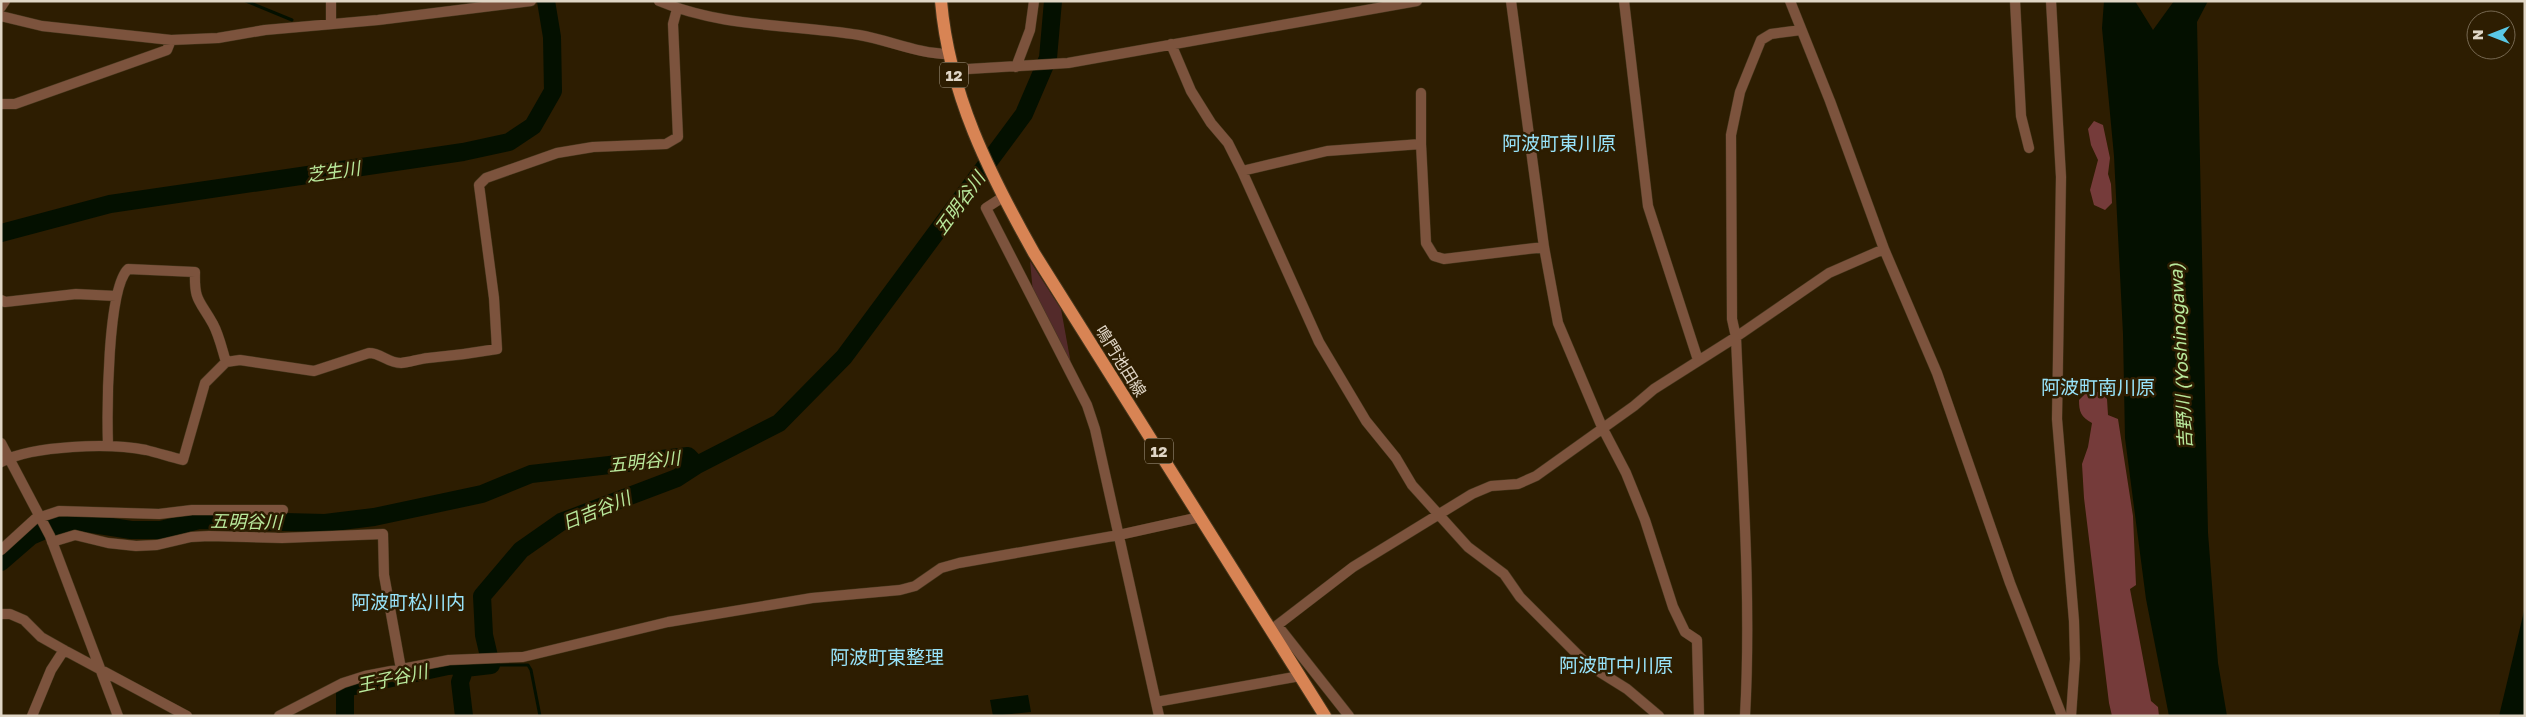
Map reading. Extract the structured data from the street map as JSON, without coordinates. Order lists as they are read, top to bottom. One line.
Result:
{"streets":{"main road":["12","鳴門池田線"]},"districts":["阿波町東川原","阿波町南川原","阿波町松川内","阿波町東整理","阿波町中川原"],"water":["芝生川","五明谷川","吉野川 (Yoshinogawa)","日吉谷川","王子谷川"],"north":"left"}
